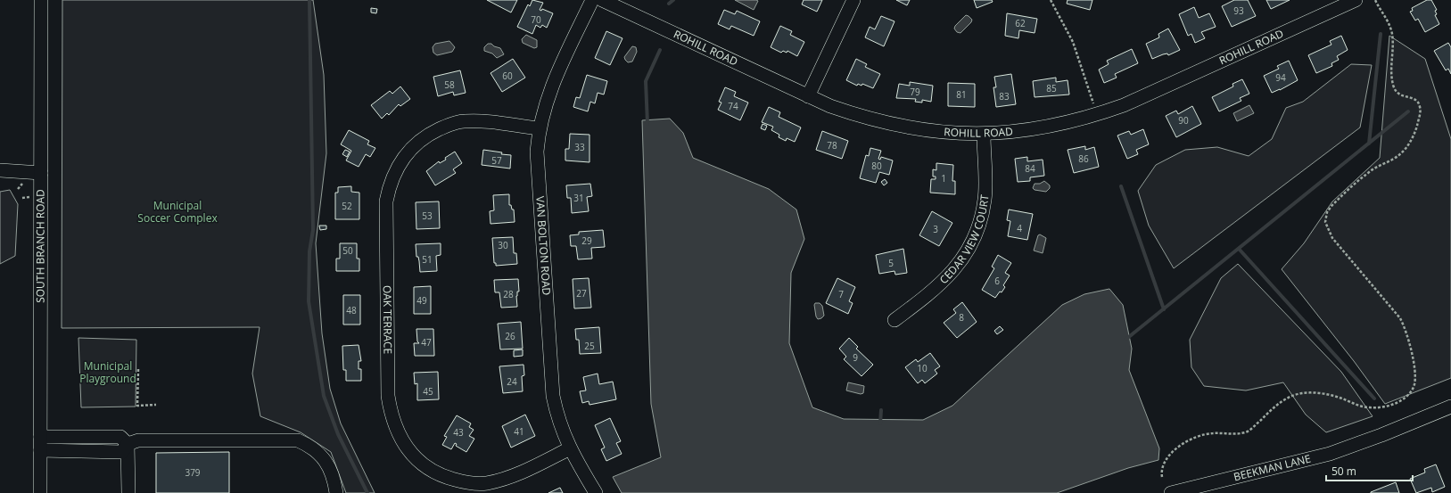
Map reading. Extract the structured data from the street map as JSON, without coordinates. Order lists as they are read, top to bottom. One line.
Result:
{"streets":{"street":["ROHILL ROAD","CEDAR VIEW COURT","VAN BOLTON ROAD","SOUTH BRANCH ROAD","OAK TERRACE","BEEKMAN LANE"]},"crossings":[["ROHILL ROAD","CEDAR VIEW COURT"],["VAN BOLTON ROAD","OAK TERRACE"]],"parks":["Municipal Soccer Complex","Municipal Playground"],"house_numbers":["93","70","62","60","94","58","85","79","81","83","74","90","78","33","86","57","80","84","1","31","52","53","4","3","29","30","50","51","5","6","27","28","7","49","48","8","26","47","25","9","10","24","45","41","43","379"],"scale_bar":"50 m"}
